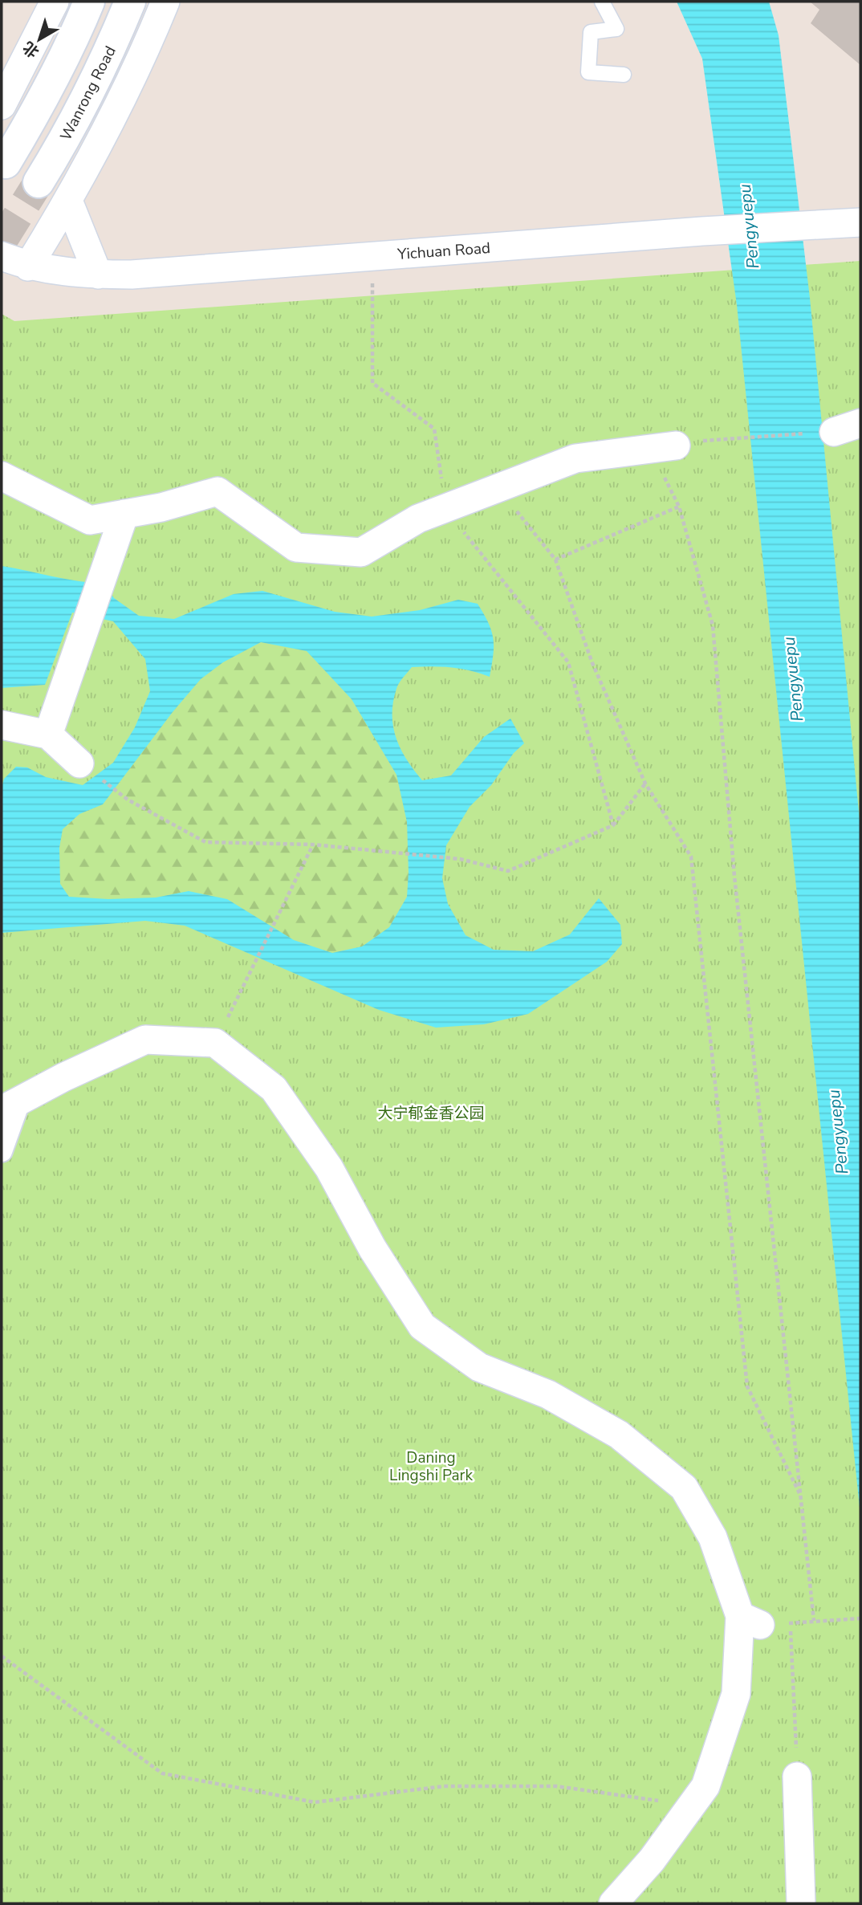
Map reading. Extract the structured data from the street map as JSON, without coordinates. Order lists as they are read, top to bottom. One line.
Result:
{"streets":{"main road":["Wanrong Road"],"street":["Yichuan Road"]},"water":["Pengyuepu"],"parks":["大宁郁金香公园","Daning Lingshi Park"],"north":"bottom left"}
